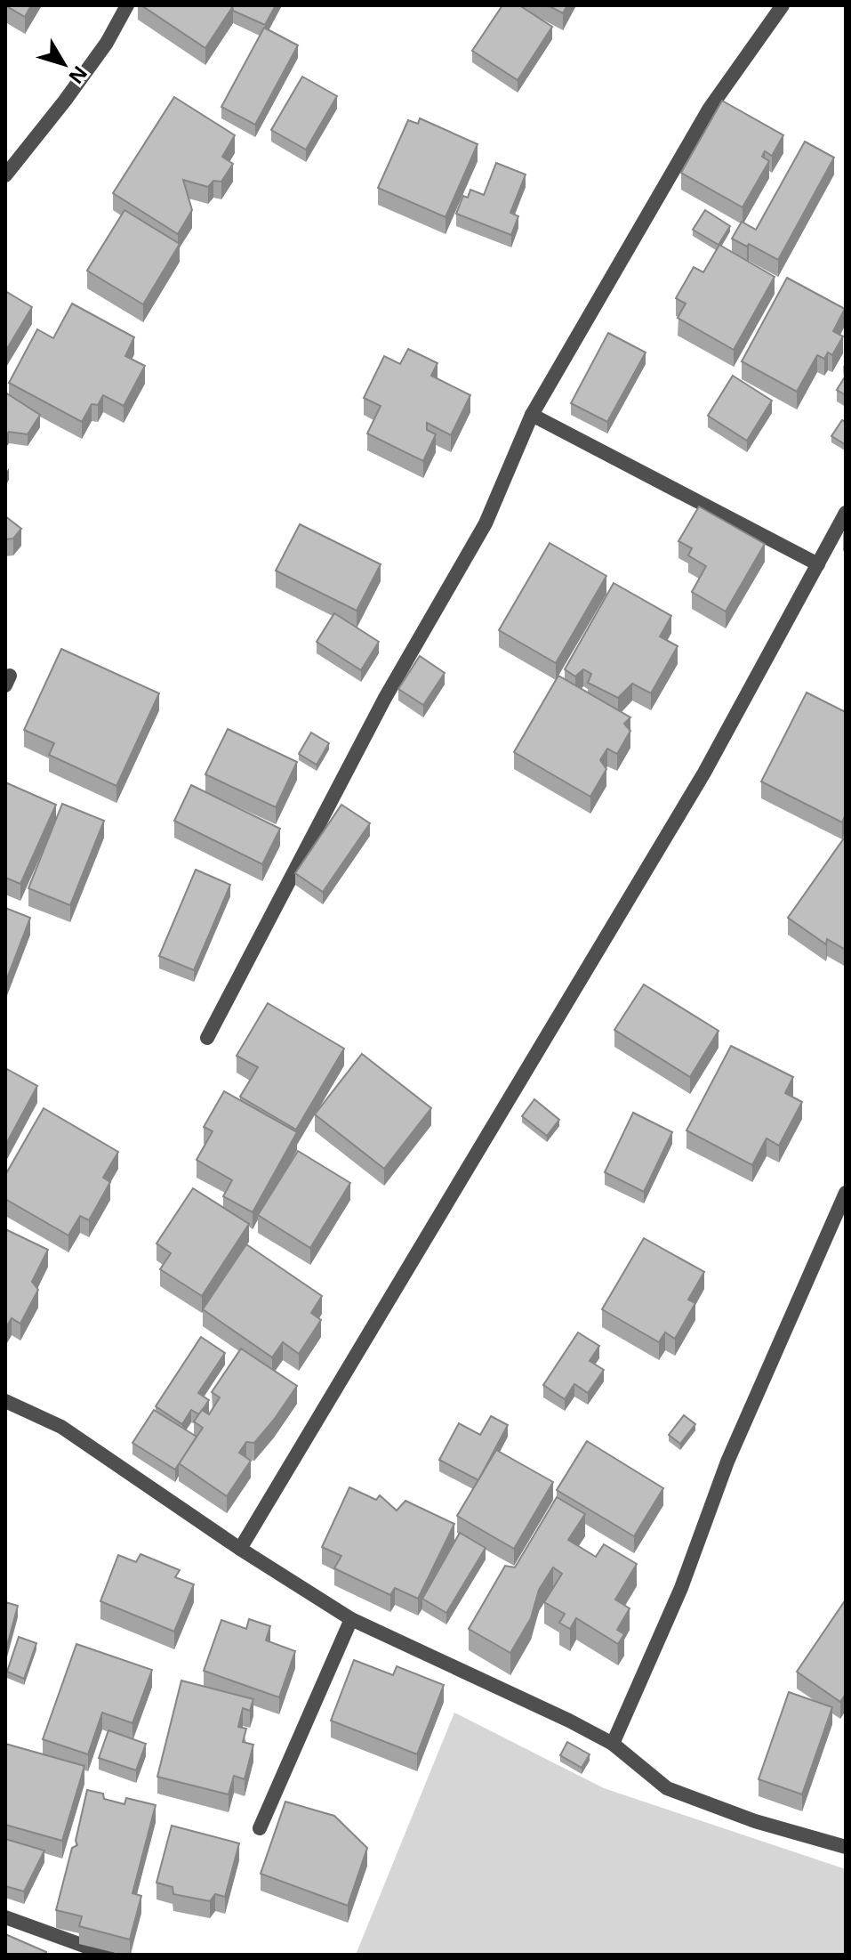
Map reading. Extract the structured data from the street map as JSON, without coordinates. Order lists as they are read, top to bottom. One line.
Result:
{"north":"bottom right"}
